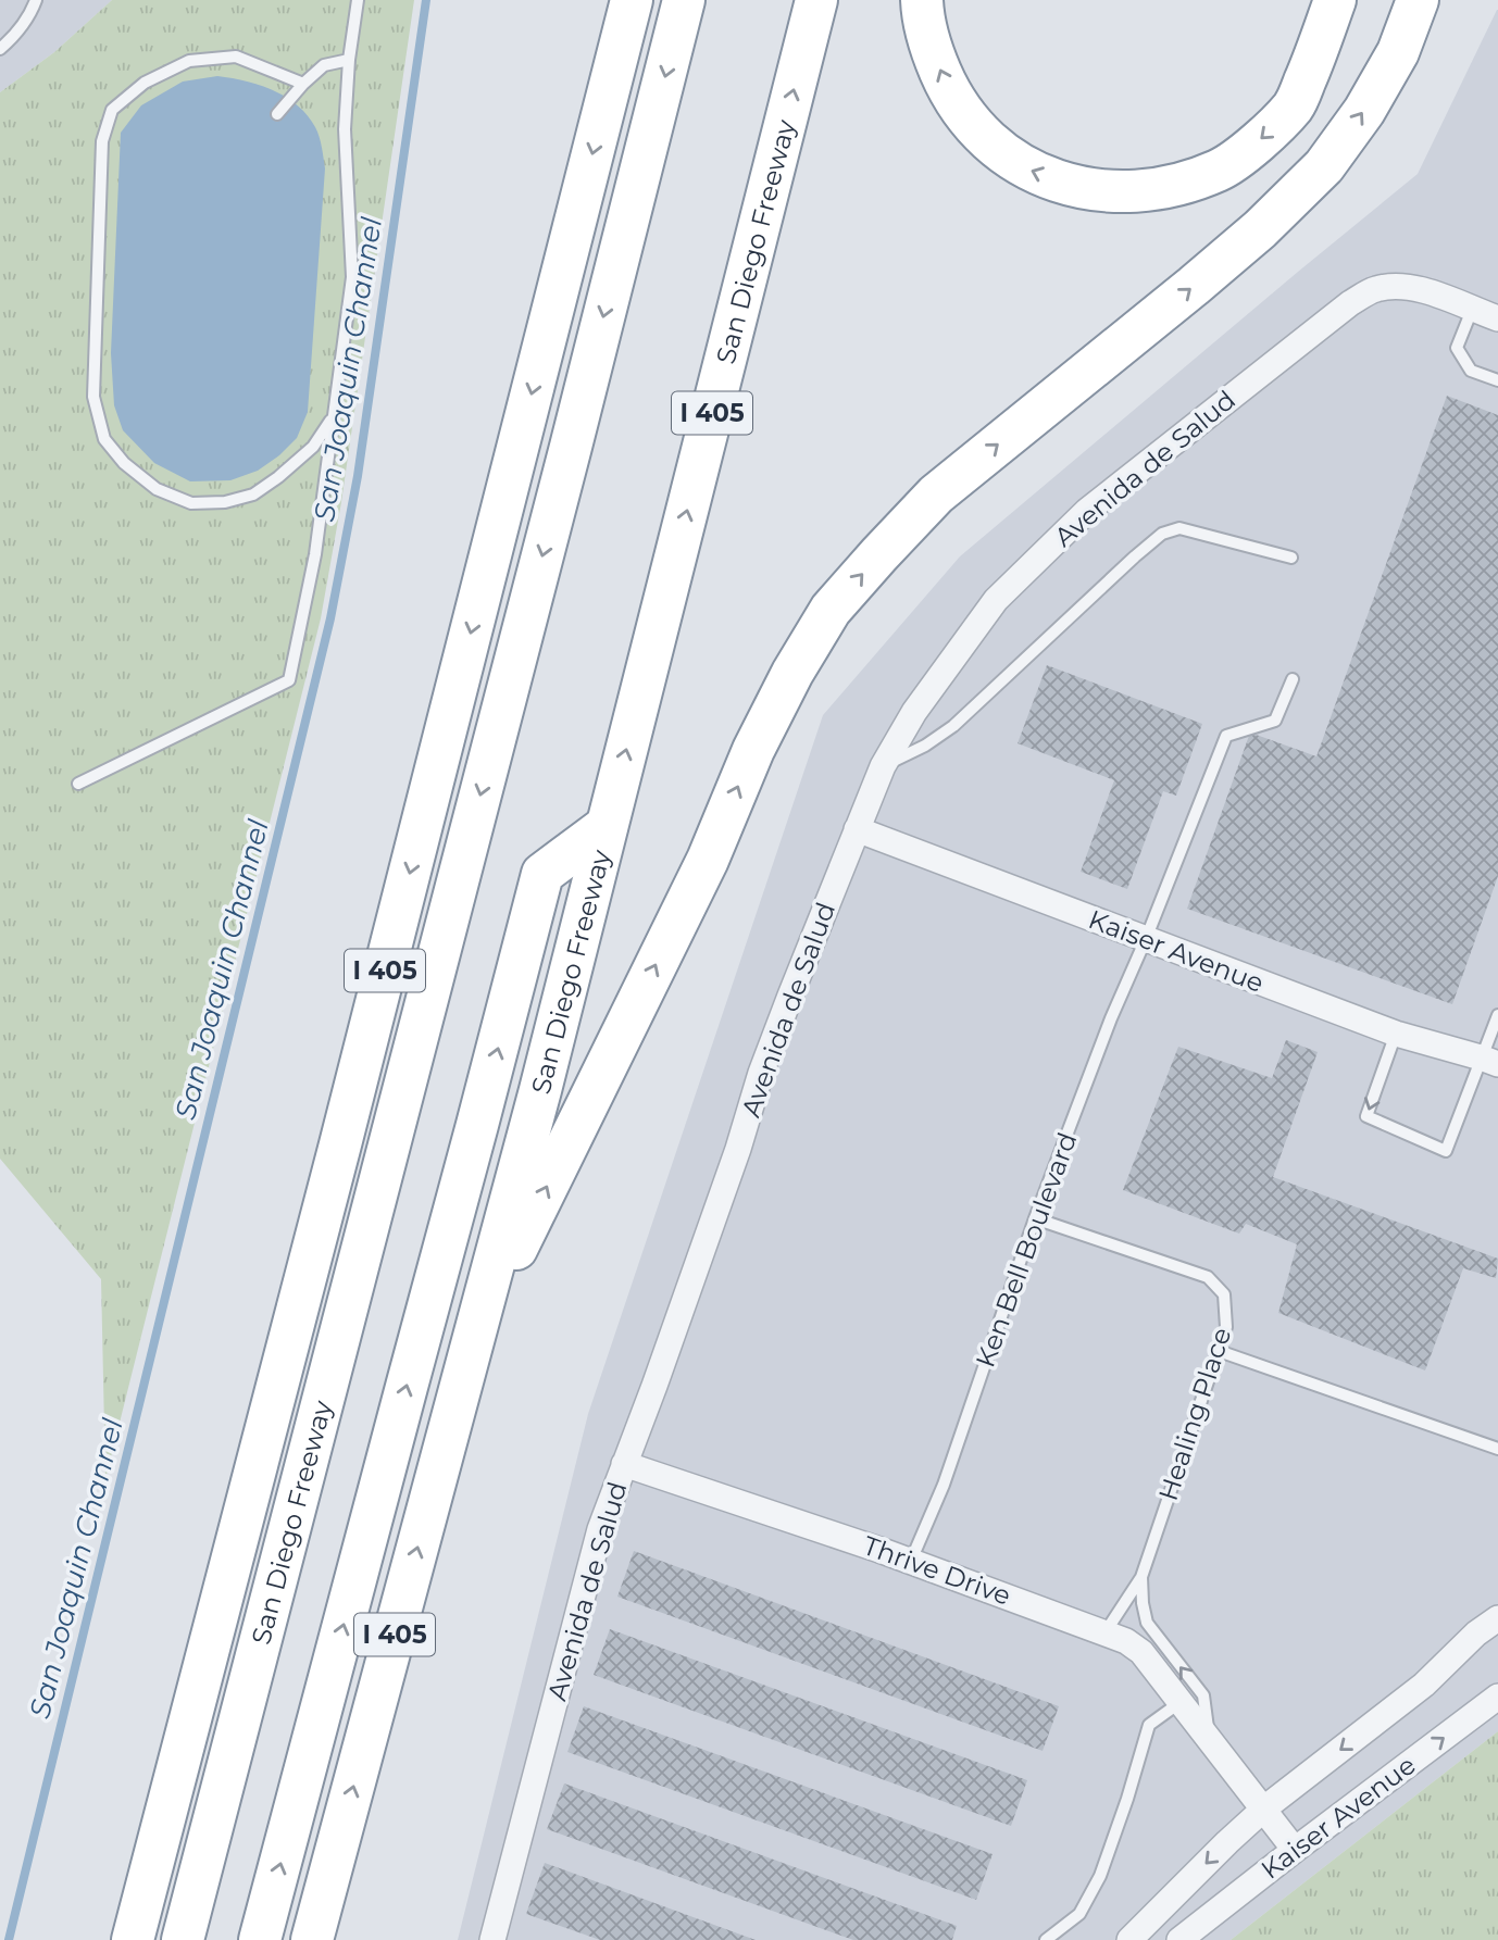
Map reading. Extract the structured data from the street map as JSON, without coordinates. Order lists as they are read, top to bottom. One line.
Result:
{"streets":{"highway":["San Diego Freeway","I 405"],"street":["Avenida de Salud","Kaiser Avenue","Thrive Drive"],"lane":["Ken Bell Boulevard","Healing Place"]},"crossings":[["Avenida de Salud","Kaiser Avenue"],["Avenida de Salud","Thrive Drive"],["Kaiser Avenue","Ken Bell Boulevard"],["Kaiser Avenue","Thrive Drive"],["Ken Bell Boulevard","Healing Place"],["Ken Bell Boulevard","Thrive Drive"],["Healing Place","Thrive Drive"]],"water":["San Joaquin Channel"]}
